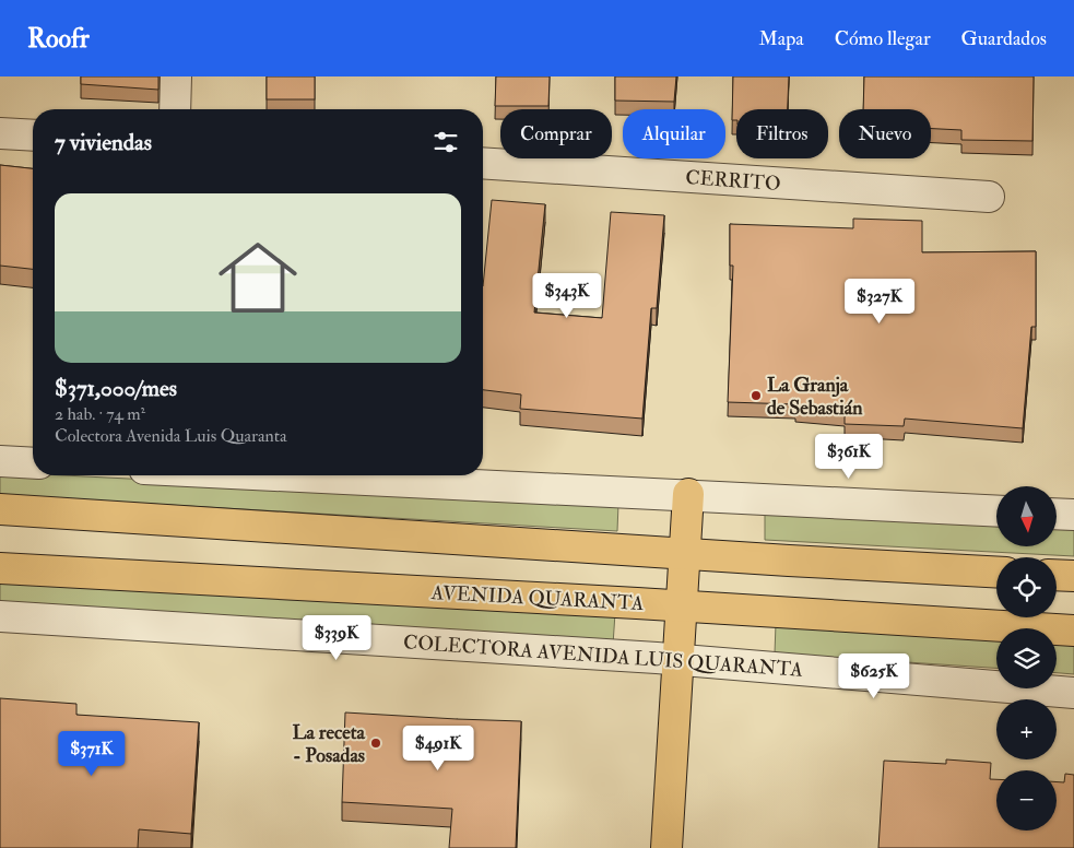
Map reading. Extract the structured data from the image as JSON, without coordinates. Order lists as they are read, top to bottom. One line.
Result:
{"streets":{"main road":["AVENIDA QUARANTA"],"street":["CERRITO","COLECTORA AVENIDA LUIS QUARANTA"]},"places":["La Granja de Sebastián","La receta - Posadas"],"north":"bottom","page":{"header":"Roofr","nav":["Mapa","Cómo llegar","Guardados"],"chip":["Comprar","Alquilar","Filtros","Nuevo"],"heading":"7 viviendas","list":[{"name":"$371,000/mes","note":"2 hab. · 74 m² · Colectora Avenida Luis Quaranta"}],"price":["$343K","$327K","$361K","$339K","$625K","$491K","$371K"],"map_buttons":["+","−"]}}
